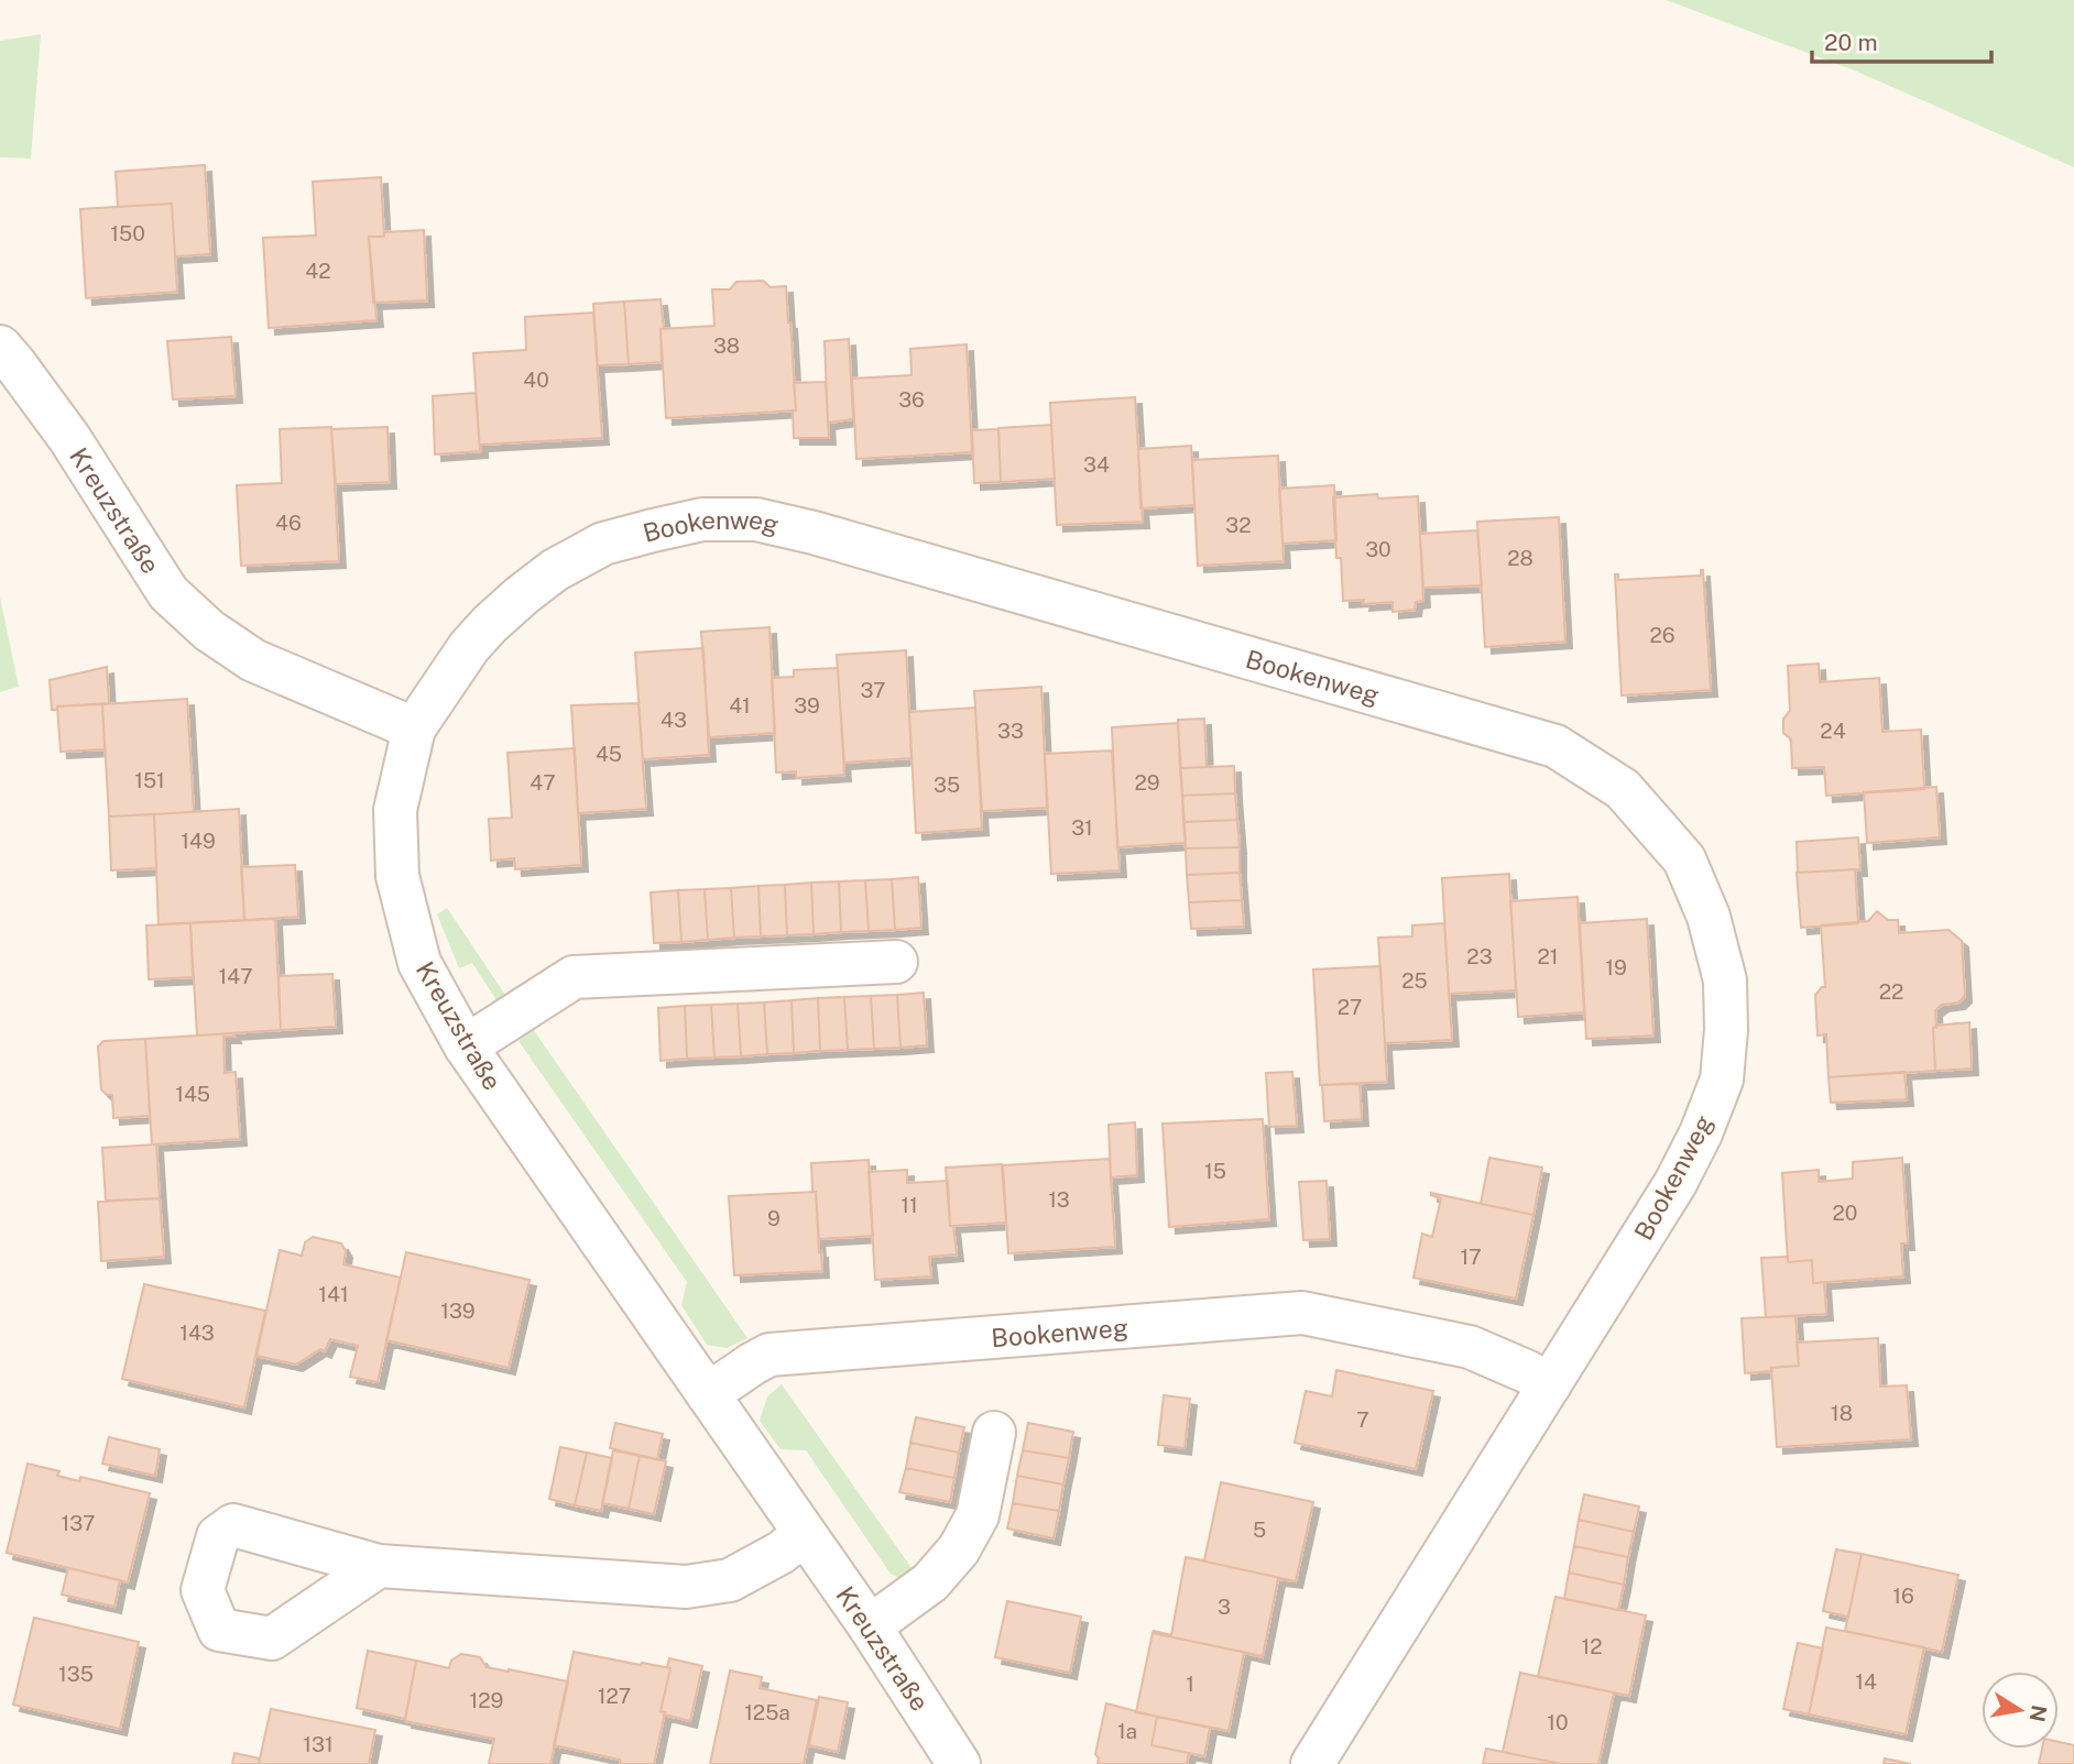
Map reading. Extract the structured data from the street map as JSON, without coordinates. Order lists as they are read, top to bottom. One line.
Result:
{"streets":{"street":["Kreuzstraße","Bookenweg"]},"crossings":[["Kreuzstraße","Bookenweg"]],"house_numbers":["150","42","38","40","36","34","46","32","30","28","26","37","41","39","43","33","24","45","151","47","29","35","31","149","23","21","19","147","25","22","27","145","15","13","11","20","9","17","141","139","143","18","7","137","5","16","3","12","135","14","1","127","129","125a","10","1a","131"],"scale_bar":"20 m","north":"right"}
